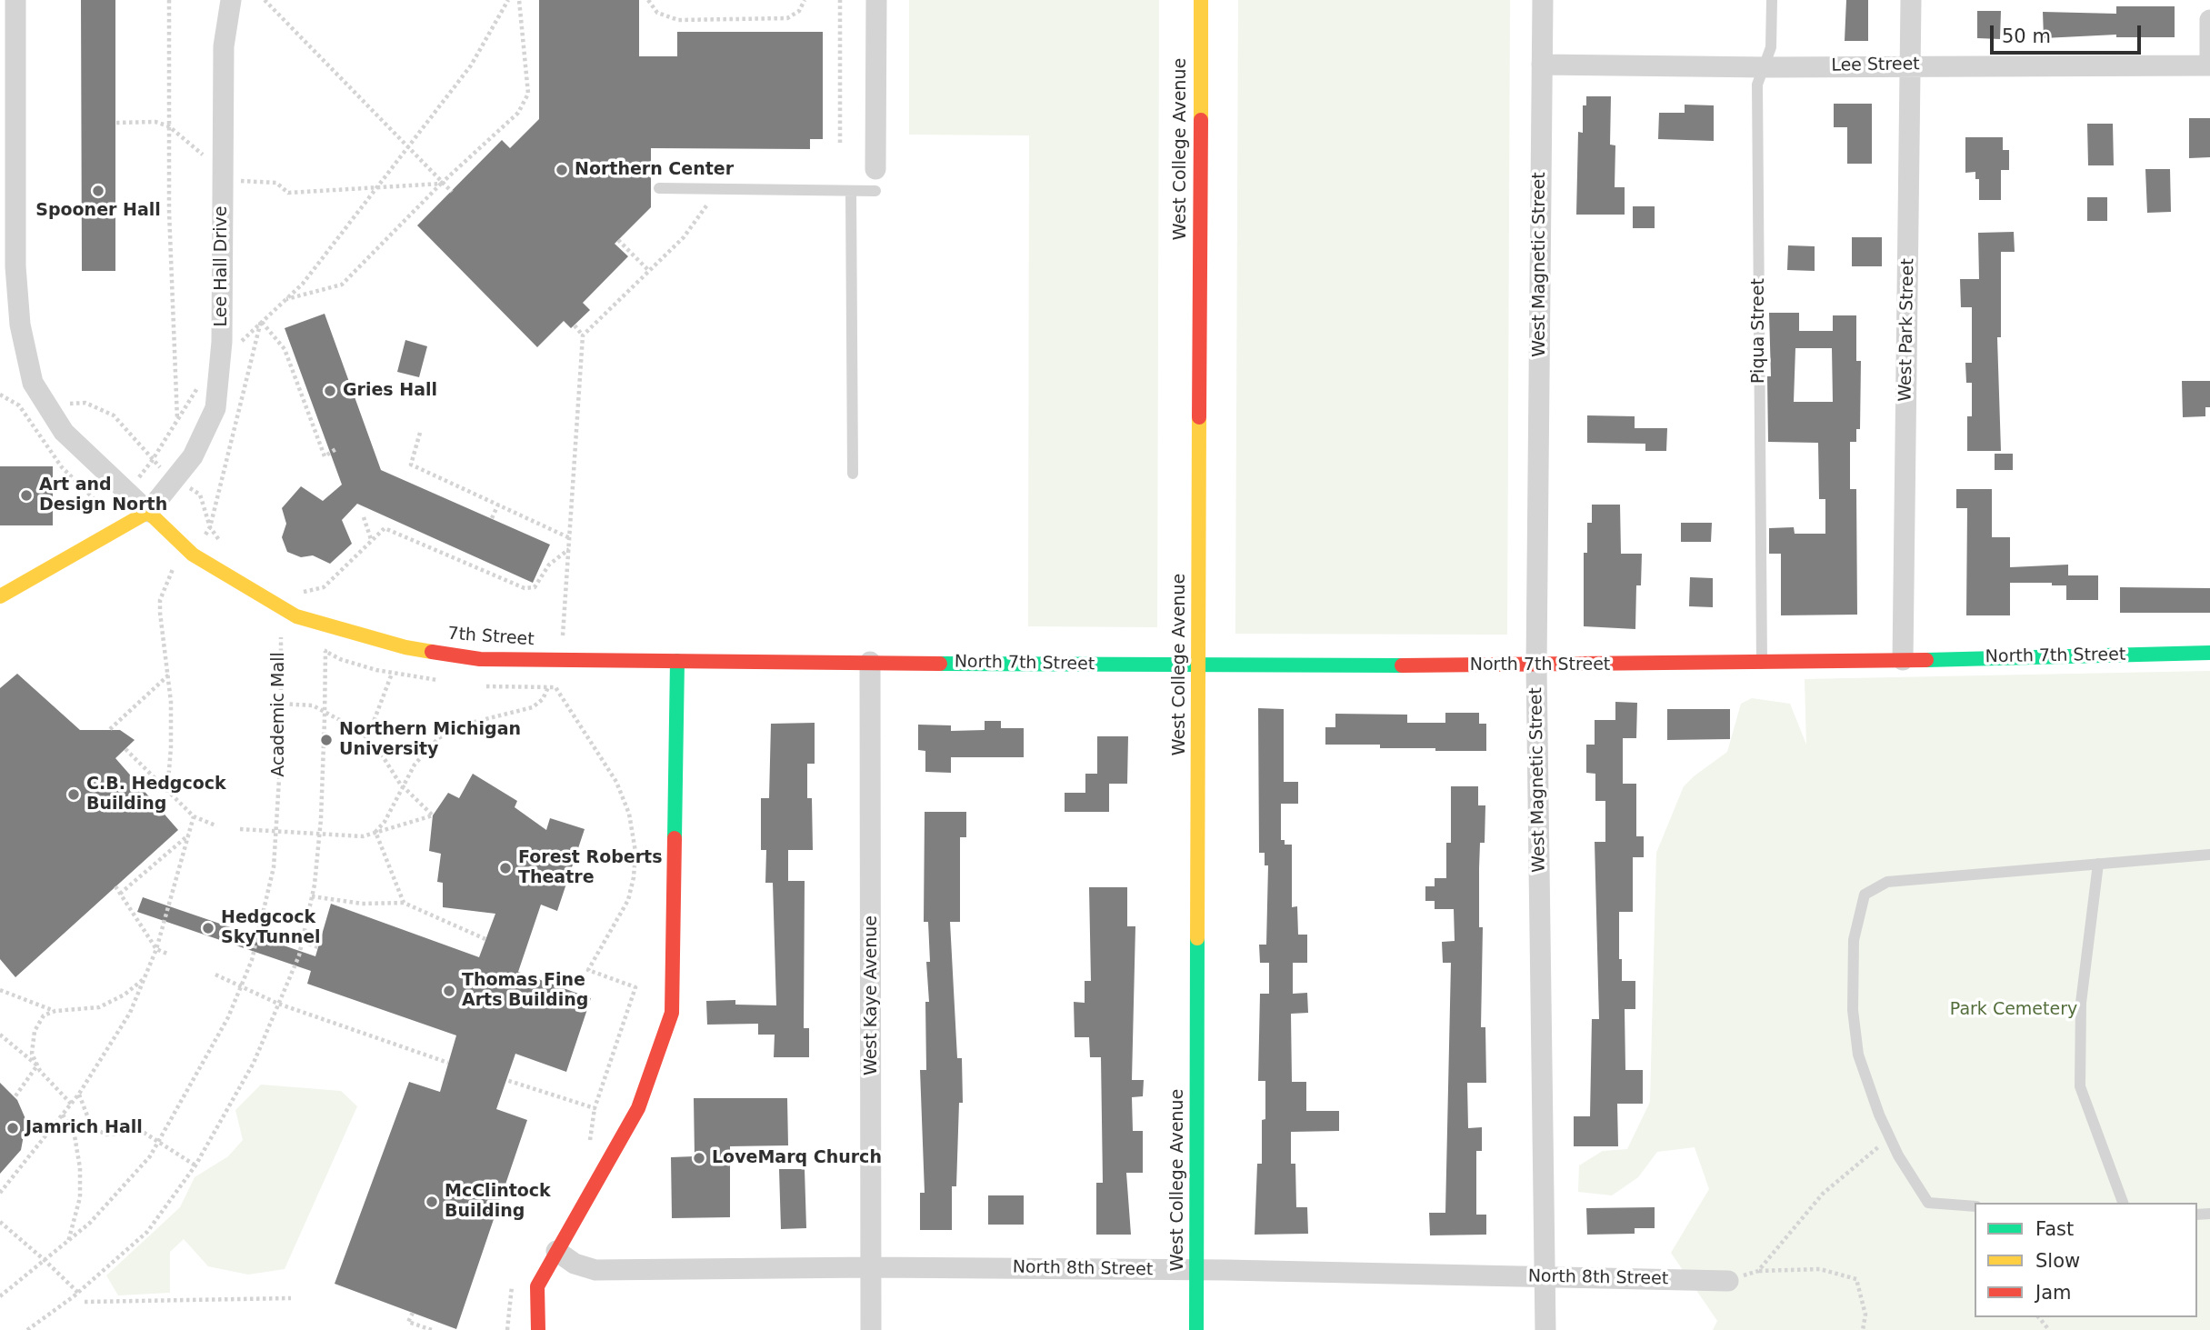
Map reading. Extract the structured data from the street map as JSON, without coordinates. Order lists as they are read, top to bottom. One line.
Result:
{"streets":{"street":["Lee Street","West College Avenue","West Magnetic Street","Lee Hall Drive","West Park Street","7th Street","North 7th Street","West Kaye Avenue","North 8th Street"],"lane":["Piqua Street"],"path":["Academic Mall"]},"crossings":[["Lee Street","West Magnetic Street"],["Lee Street","West Park Street"],["Lee Street","Piqua Street"],["West College Avenue","North 7th Street"],["West College Avenue","North 8th Street"],["West Magnetic Street","North 7th Street"],["West Magnetic Street","North 8th Street"],["Lee Hall Drive","7th Street"],["West Park Street","North 7th Street"],["Piqua Street","North 7th Street"],["7th Street","North 7th Street"],["7th Street","West Kaye Avenue"],["North 7th Street","West Kaye Avenue"],["West Kaye Avenue","North 8th Street"]],"parks":["Park Cemetery"],"places":["Northern Center","Spooner Hall","Gries Hall","Art and Design North","Northern Michigan University","C.B. Hedgcock Building","Forest Roberts Theatre","Hedgcock SkyTunnel","Thomas Fine Arts Building","Jamrich Hall","LoveMarq Church","McClintock Building"],"legend":["Fast","Slow","Jam"],"scale_bar":"50 m"}
